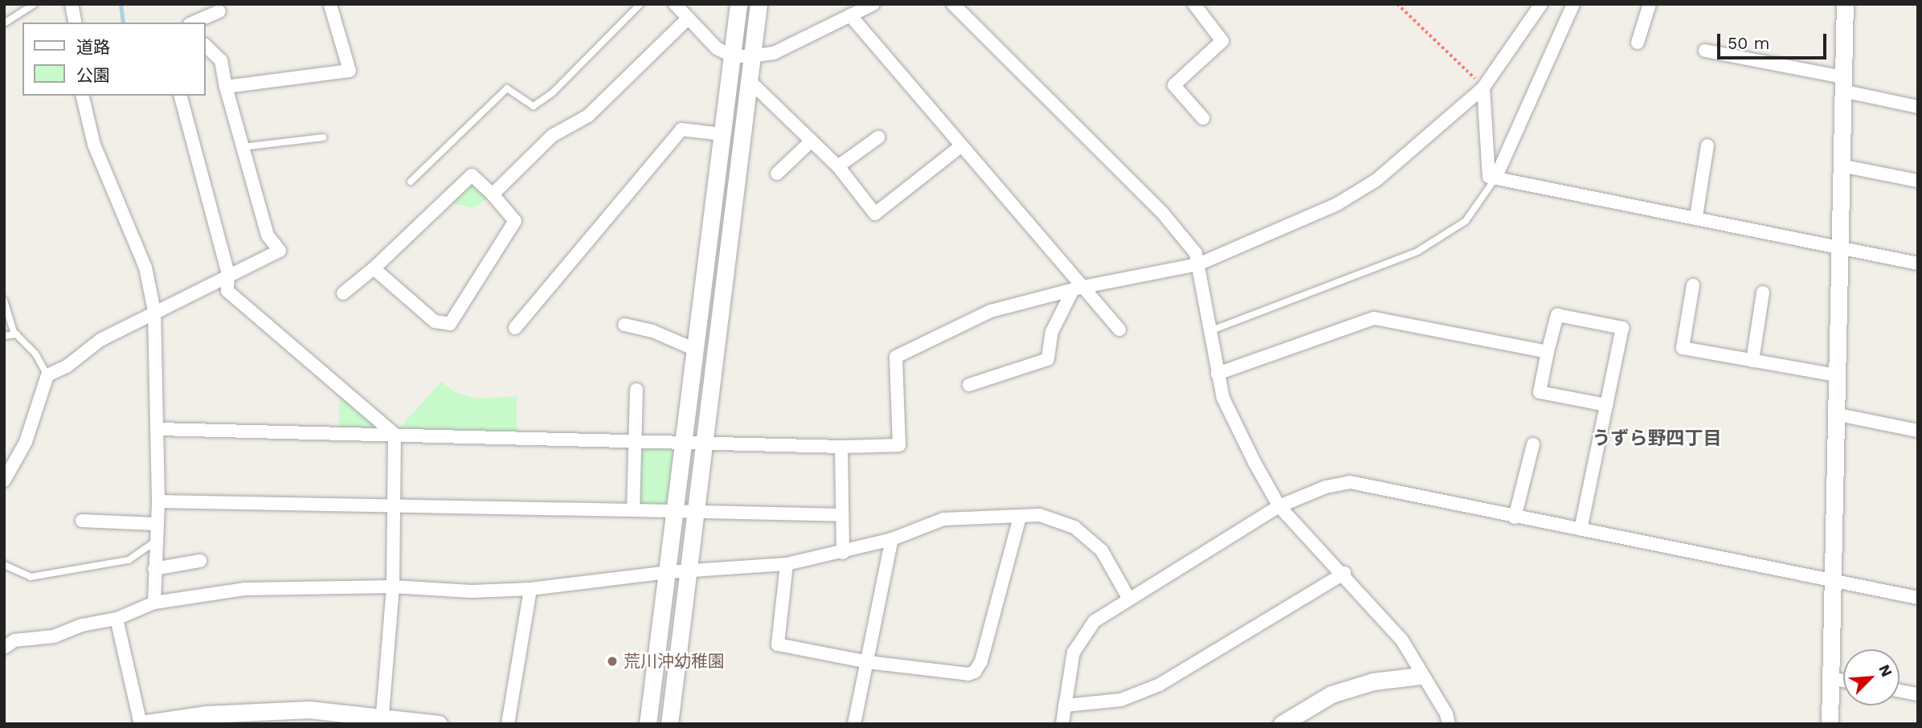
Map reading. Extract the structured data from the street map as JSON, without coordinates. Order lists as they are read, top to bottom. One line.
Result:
{"districts":["うずら野四丁目"],"places":["荒川沖幼稚園"],"legend":["道路","公園"],"scale_bar":"50 m","north":"top right"}
